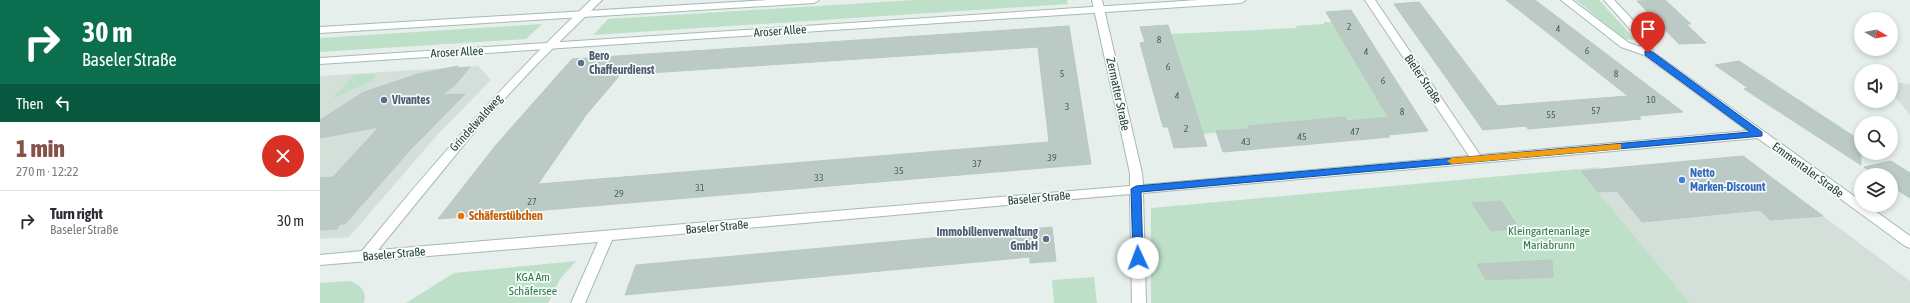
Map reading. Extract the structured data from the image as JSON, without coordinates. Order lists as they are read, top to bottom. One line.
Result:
{"streets":{"street":["Aroser Allee","Bieler Straße","Zermatter Straße","Grindelwaldweg","Emmentaler Straße","Baseler Straße"]},"crossings":[["Aroser Allee","Zermatter Straße"],["Aroser Allee","Grindelwaldweg"],["Bieler Straße","Baseler Straße"],["Zermatter Straße","Baseler Straße"],["Grindelwaldweg","Baseler Straße"],["Emmentaler Straße","Baseler Straße"]],"parks":["Kleingartenanlage Mariabrunn","KGA Am Schäfersee"],"places":["Bero Chaffeurdienst","Vivantes","Netto Marken-Discount","Schäferstübchen","Immobilienverwaltung GmbH"],"house_numbers":["2","4","8","6","4","6","5","8","6","4","10","3","57","8","55","2","47","45","43","39","37","35","33","31","29","27"],"north":"right","page":{"turn":["30 m","Baseler Straße"],"then":"Then","heading":["1 min","270 m · 12:22"],"list":[{"name":"Turn right","note":"Baseler Straße","value":"30 m"}]}}
